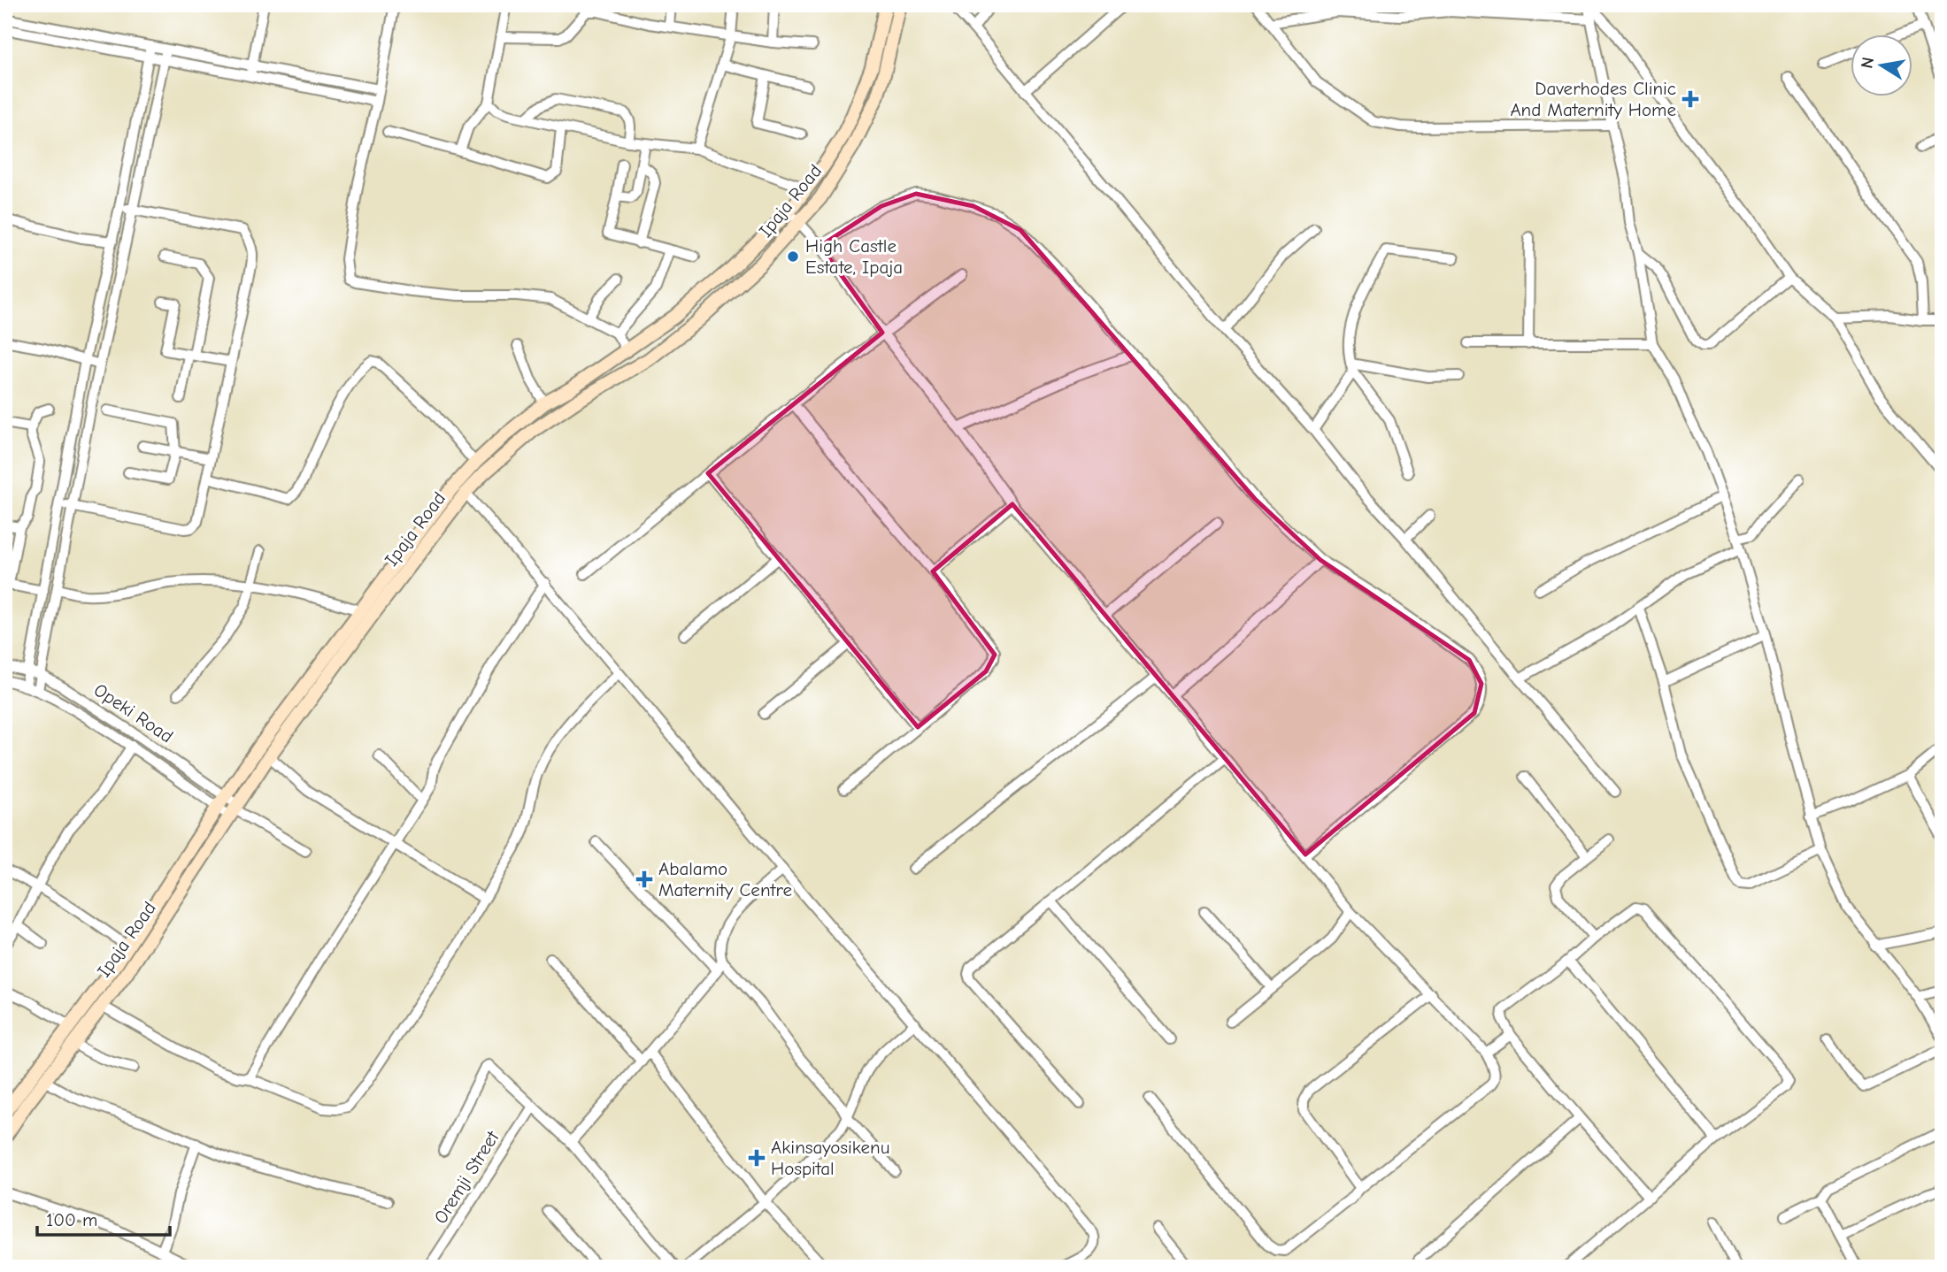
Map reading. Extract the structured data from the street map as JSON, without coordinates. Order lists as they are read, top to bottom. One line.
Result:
{"streets":{"main road":["Ipaja Road"],"street":["Opeki Road","Oremji Street"]},"crossings":[["Ipaja Road","Opeki Road"]],"places":{"health":["Daverhodes Clinic And Maternity Home","Abalamo Maternity Centre","Akinsayosikenu Hospital"],"other":["High Castle Estate, Ipaja"]},"scale_bar":"100 m","north":"left"}
